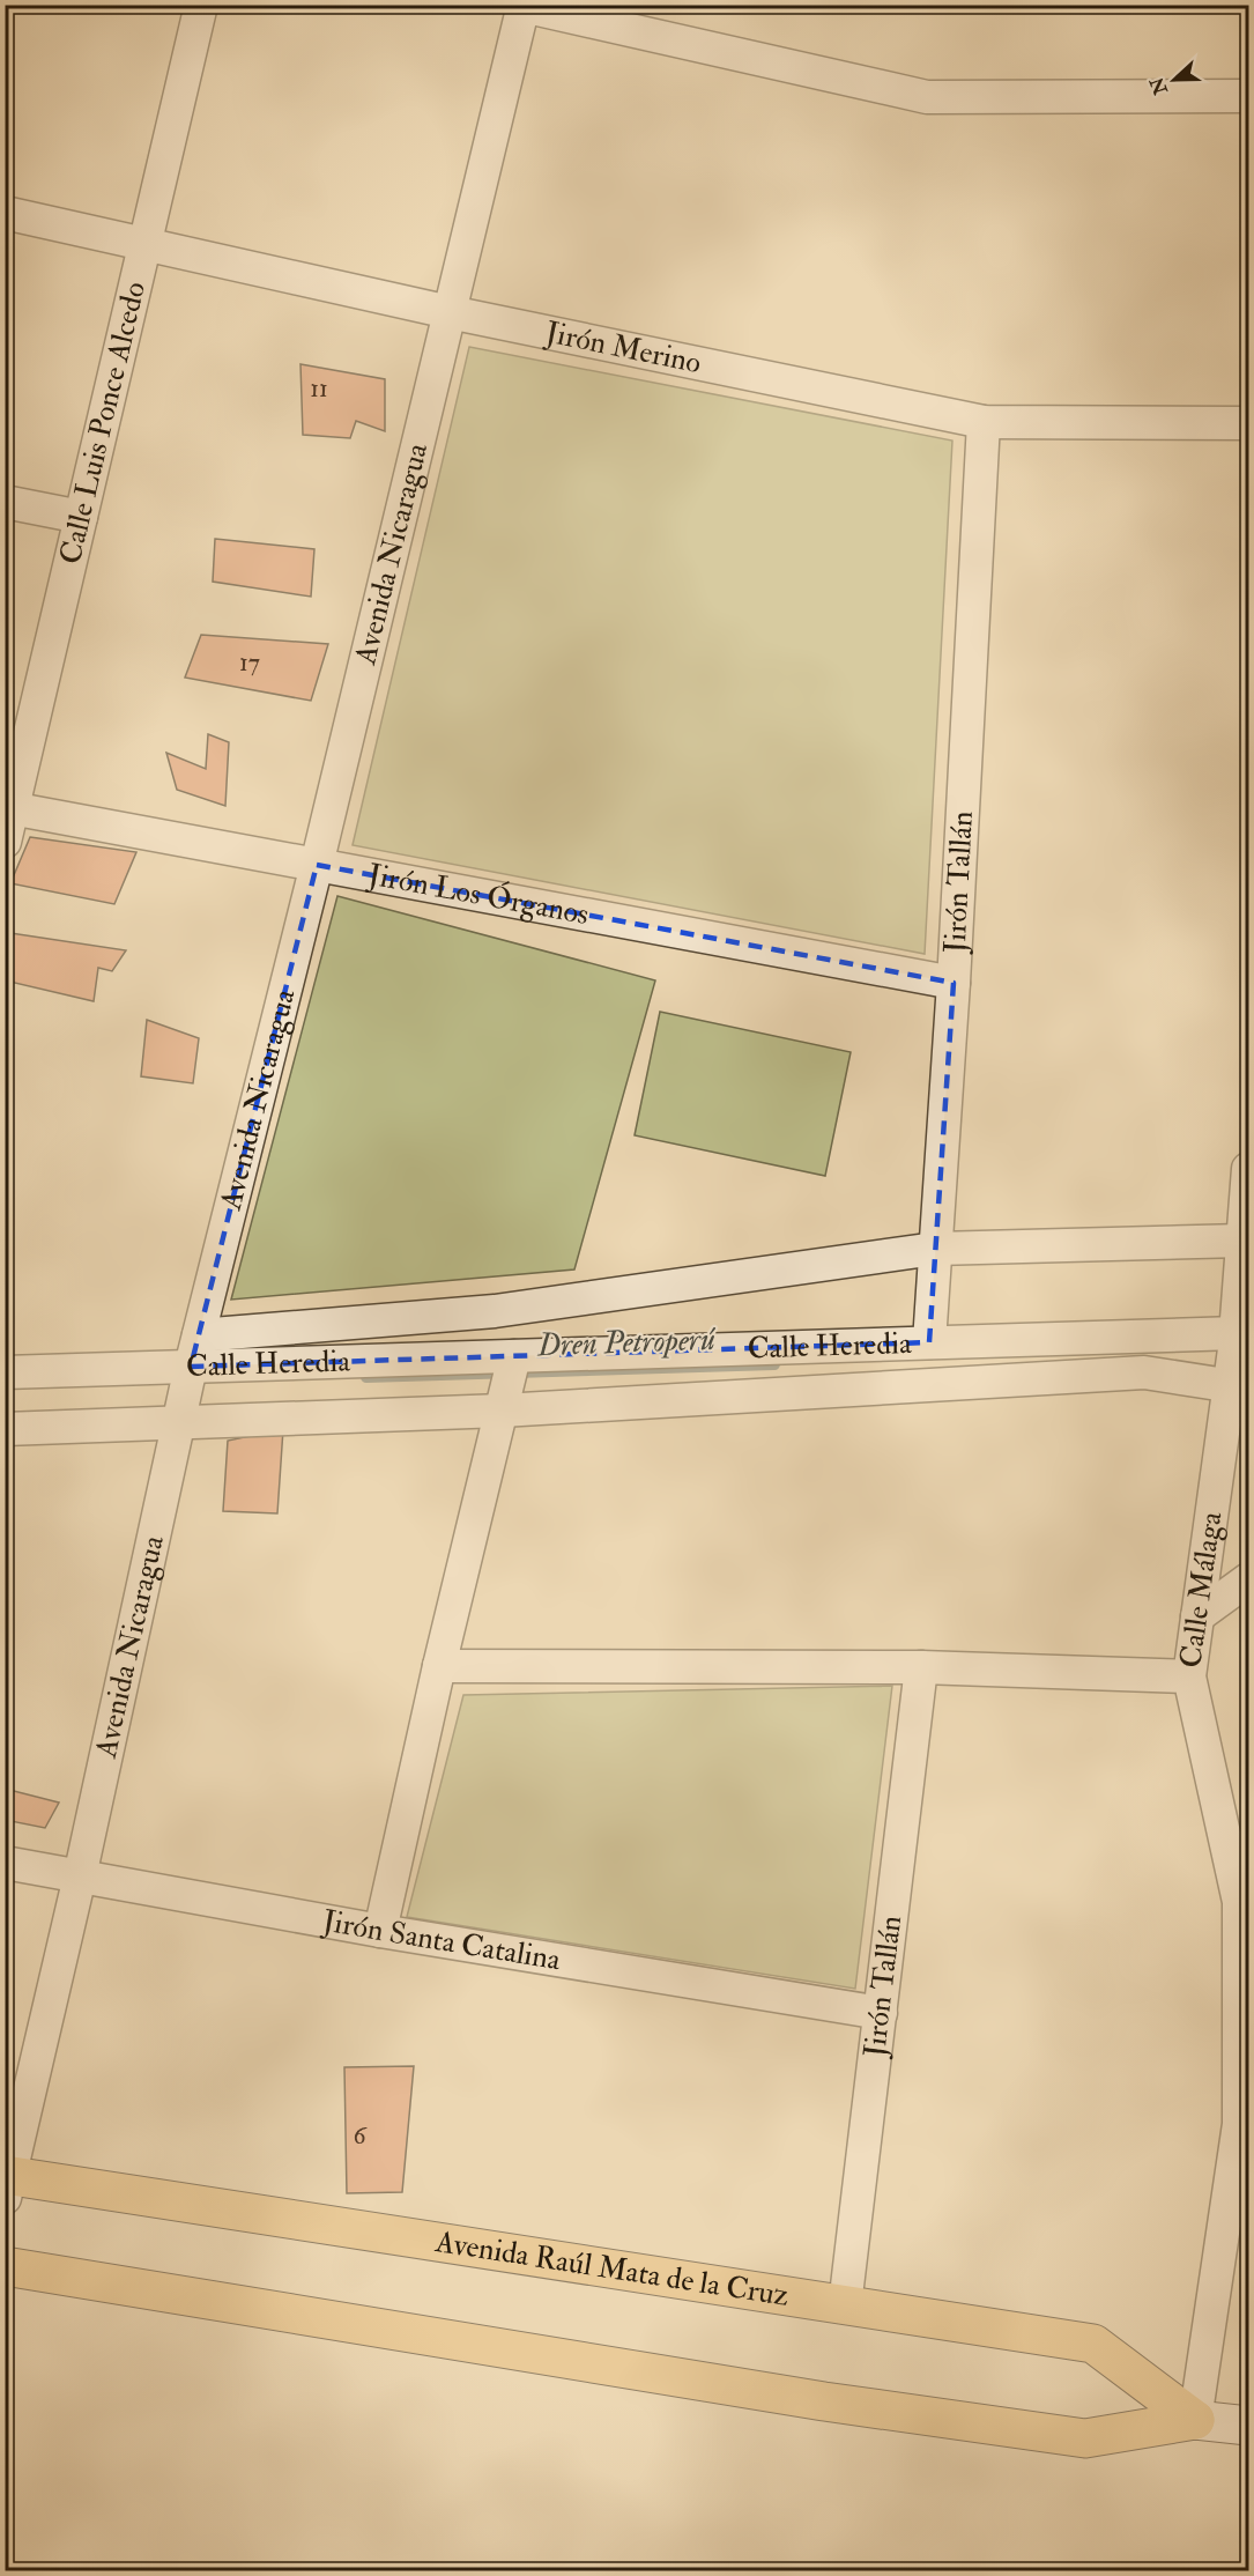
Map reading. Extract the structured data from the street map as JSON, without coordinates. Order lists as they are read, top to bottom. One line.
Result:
{"streets":{"main road":["Avenida Raúl Mata de la Cruz"],"street":["Jirón Merino","Calle Luis Ponce Alcedo","Avenida Nicaragua","Jirón Tallán","Jirón Los Órganos","Calle Heredia","Calle Málaga","Jirón Santa Catalina"]},"crossings":[["Jirón Merino","Calle Luis Ponce Alcedo"],["Jirón Merino","Avenida Nicaragua"],["Jirón Merino","Jirón Tallán"],["Calle Luis Ponce Alcedo","Jirón Los Órganos"],["Avenida Nicaragua","Jirón Los Órganos"],["Avenida Nicaragua","Calle Heredia"],["Avenida Nicaragua","Jirón Santa Catalina"],["Avenida Nicaragua","Avenida Raúl Mata de la Cruz"],["Jirón Tallán","Jirón Los Órganos"],["Jirón Tallán","Calle Heredia"],["Jirón Tallán","Jirón Santa Catalina"],["Jirón Tallán","Avenida Raúl Mata de la Cruz"],["Calle Heredia","Calle Málaga"],["Calle Málaga","Avenida Raúl Mata de la Cruz"]],"water":["Dren Petroperú"],"house_numbers":["11","17","6"],"north":"left"}
